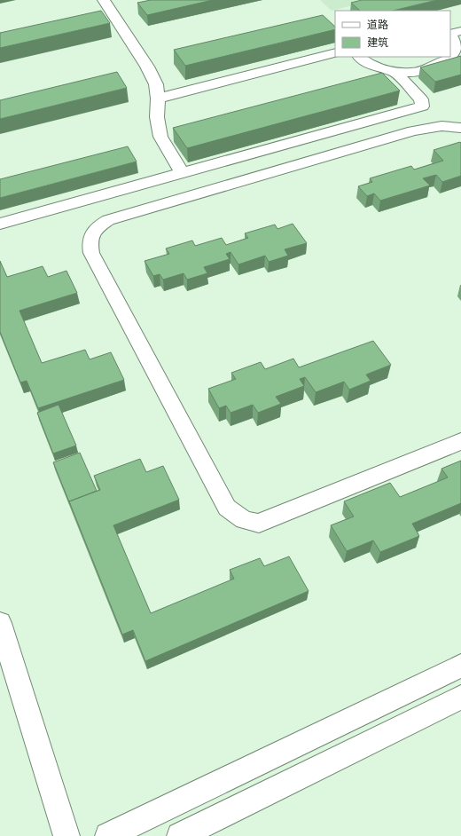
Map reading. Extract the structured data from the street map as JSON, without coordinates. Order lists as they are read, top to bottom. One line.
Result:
{"legend":["道路","建筑"]}
